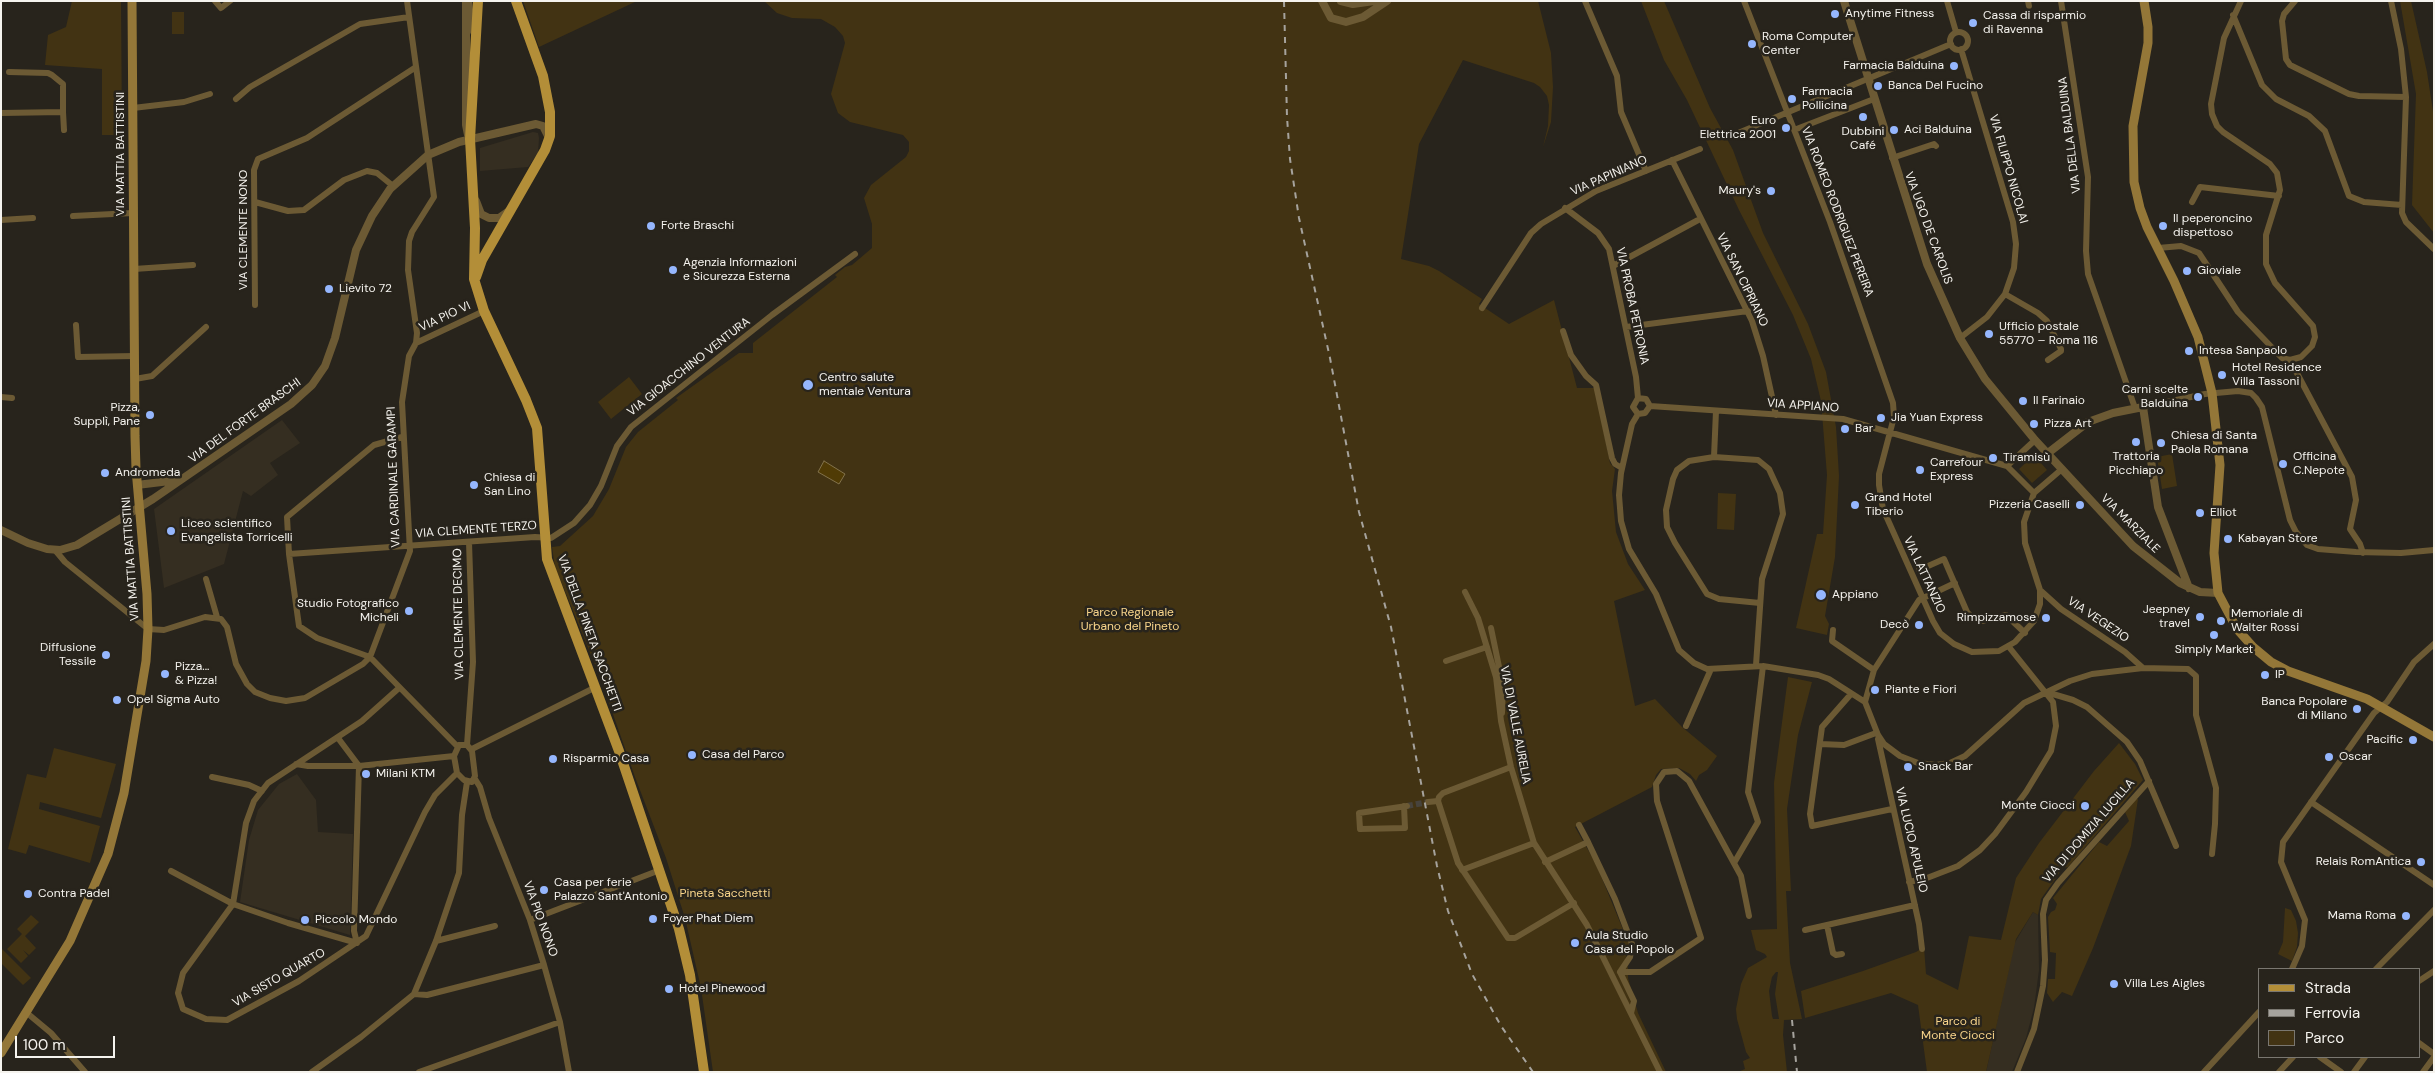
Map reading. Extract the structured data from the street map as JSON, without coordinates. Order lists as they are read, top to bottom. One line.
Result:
{"streets":{"main road":["VIA MATTIA BATTISTINI","VIA DELLA PINETA SACCHETTI"],"street":["VIA DELLA BALDUINA","VIA FILIPPO NICOLAI","VIA PAPINIANO","VIA ROMEO RODRIGUEZ PEREIRA","VIA UGO DE CAROLIS","VIA CLEMENTE NONO","VIA SAN CIPRIANO","VIA PROBA PETRONIA","VIA PIO VI","VIA GIOACCHINO VENTURA","VIA APPIANO","VIA DEL FORTE BRASCHI","VIA CARDINALE GARAMPI","VIA MARZIALE","VIA CLEMENTE TERZO","VIA LATTANZIO","VIA CLEMENTE DECIMO","VIA VEGEZIO","VIA DI VALLE AURELIA","VIA DI DOMIZIA LUCILLA","VIA LUCIO APULEIO","VIA PIO NONO","VIA SISTO QUARTO"]},"crossings":[["VIA MATTIA BATTISTINI","VIA DEL FORTE BRASCHI"],["VIA FILIPPO NICOLAI","VIA UGO DE CAROLIS"],["VIA PAPINIANO","VIA SAN CIPRIANO"],["VIA PAPINIANO","VIA PROBA PETRONIA"],["VIA ROMEO RODRIGUEZ PEREIRA","VIA APPIANO"],["VIA ROMEO RODRIGUEZ PEREIRA","VIA LATTANZIO"],["VIA UGO DE CAROLIS","VIA MARZIALE"],["VIA CLEMENTE NONO","VIA CARDINALE GARAMPI"],["VIA SAN CIPRIANO","VIA APPIANO"],["VIA PROBA PETRONIA","VIA APPIANO"],["VIA PIO VI","VIA CARDINALE GARAMPI"],["VIA PIO VI","VIA DELLA PINETA SACCHETTI"],["VIA GIOACCHINO VENTURA","VIA CLEMENTE TERZO"],["VIA GIOACCHINO VENTURA","VIA DELLA PINETA SACCHETTI"],["VIA APPIANO","VIA LATTANZIO"],["VIA DEL FORTE BRASCHI","VIA CARDINALE GARAMPI"],["VIA DEL FORTE BRASCHI","VIA DELLA PINETA SACCHETTI"],["VIA CARDINALE GARAMPI","VIA CLEMENTE TERZO"],["VIA CLEMENTE TERZO","VIA CLEMENTE DECIMO"],["VIA CLEMENTE TERZO","VIA DELLA PINETA SACCHETTI"],["VIA LATTANZIO","VIA VEGEZIO"],["VIA CLEMENTE DECIMO","VIA PIO NONO"]],"parks":["Parco Regionale Urbano del Pineto","Pineta Sacchetti","Parco di Monte Ciocci"],"places":["Anytime Fitness","Cassa di risparmio di Ravenna","Roma Computer Center","Farmacia Balduina","Banca Del Fucino","Farmacia Pollicina","Dubbini Café","Euro Elettrica 2001","Aci Balduina","Maury's","Forte Braschi","Il peperoncino dispettoso","Agenzia Informazioni e Sicurezza Esterna","Gioviale","Lievito 72","Ufficio postale 55770 – Roma 116","Intesa Sanpaolo","Hotel Residence Villa Tassoni","Centro salute mentale Ventura","Carni scelte Balduina","Il Farinaio","Pizza, Supplì, Pane","Jia Yuan Express","Pizza Art","Bar","Trattoria Picchiapo","Chiesa di Santa Paola Romana","Tiramisù","Officina C.Nepote","Carrefour Express","Andromeda","Chiesa di San Lino","Grand Hotel Tiberio","Pizzeria Caselli","Elliot","Liceo scientifico Evangelista Torricelli","Kabayan Store","Appiano","Studio Fotografico Micheli","Jeepney travel","Rimpizzamose","Memoriale di Walter Rossi","Decò","Simply Market","Diffusione Tessile","Pizza... & Pizza!","IP","Piante e Fiori","Opel Sigma Auto","Banca Popolare di Milano","Pacific","Casa del Parco","Oscar","Risparmio Casa","Snack Bar","Milani KTM","Monte Ciocci","Relais RomAntica","Casa per ferie Palazzo Sant'Antonio","Contra Padel","Mama Roma","Foyer Phat Diem","Piccolo Mondo","Aula Studio Casa del Popolo","Villa Les Aigles","Hotel Pinewood"],"legend":["Strada","Ferrovia","Parco"],"scale_bar":"100 m"}
